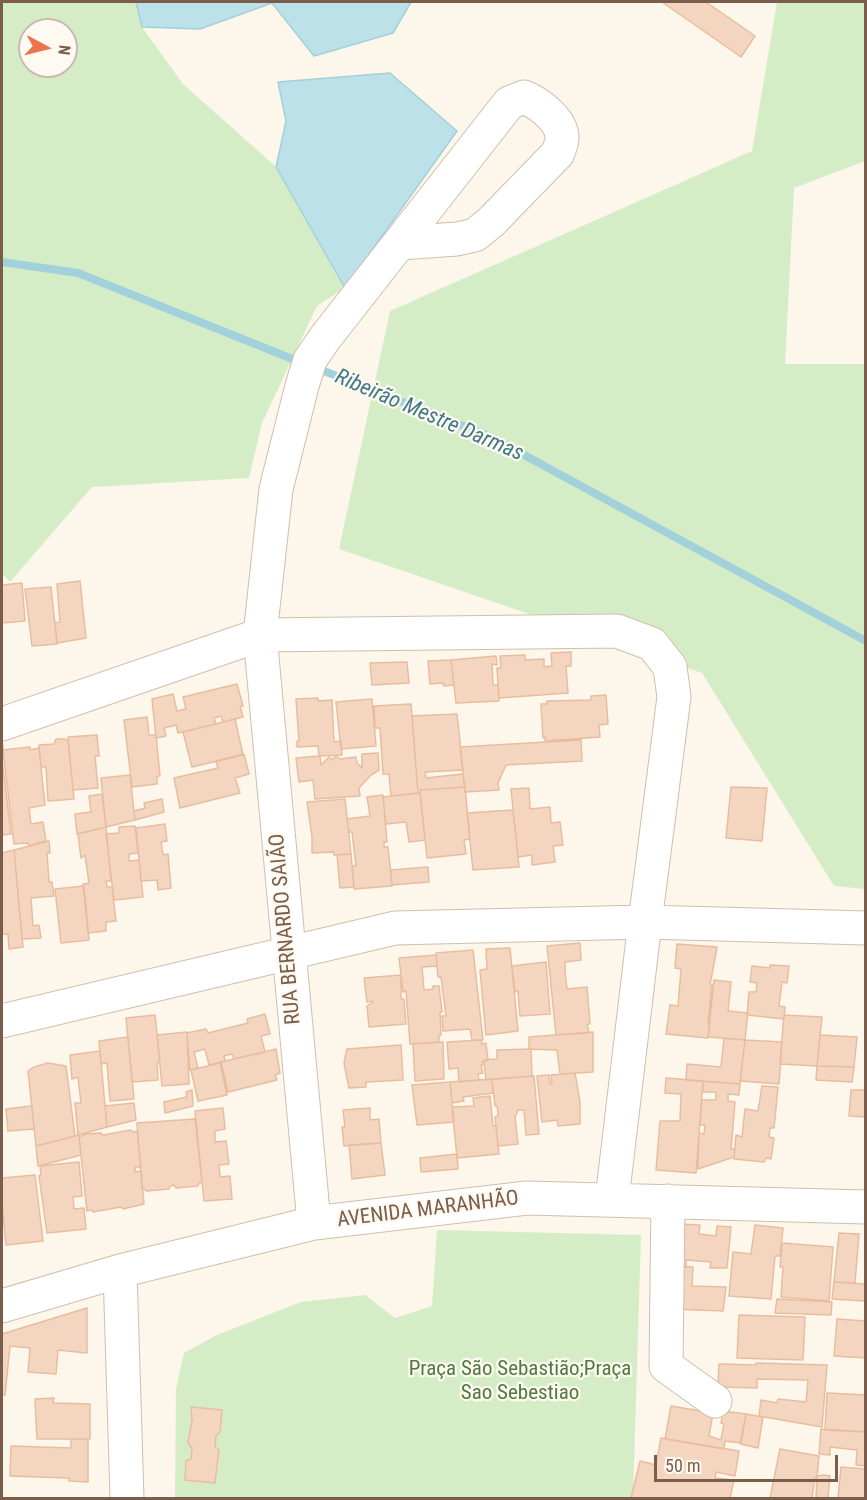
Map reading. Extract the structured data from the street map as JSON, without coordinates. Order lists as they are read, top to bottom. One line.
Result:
{"streets":{"street":["RUA BERNARDO SAIÃO","AVENIDA MARANHÃO"]},"crossings":[["RUA BERNARDO SAIÃO","AVENIDA MARANHÃO"]],"water":["Ribeirão Mestre Darmas"],"parks":["Praça São Sebastião;Praça Sao Sebestiao"],"scale_bar":"50 m","north":"right"}
